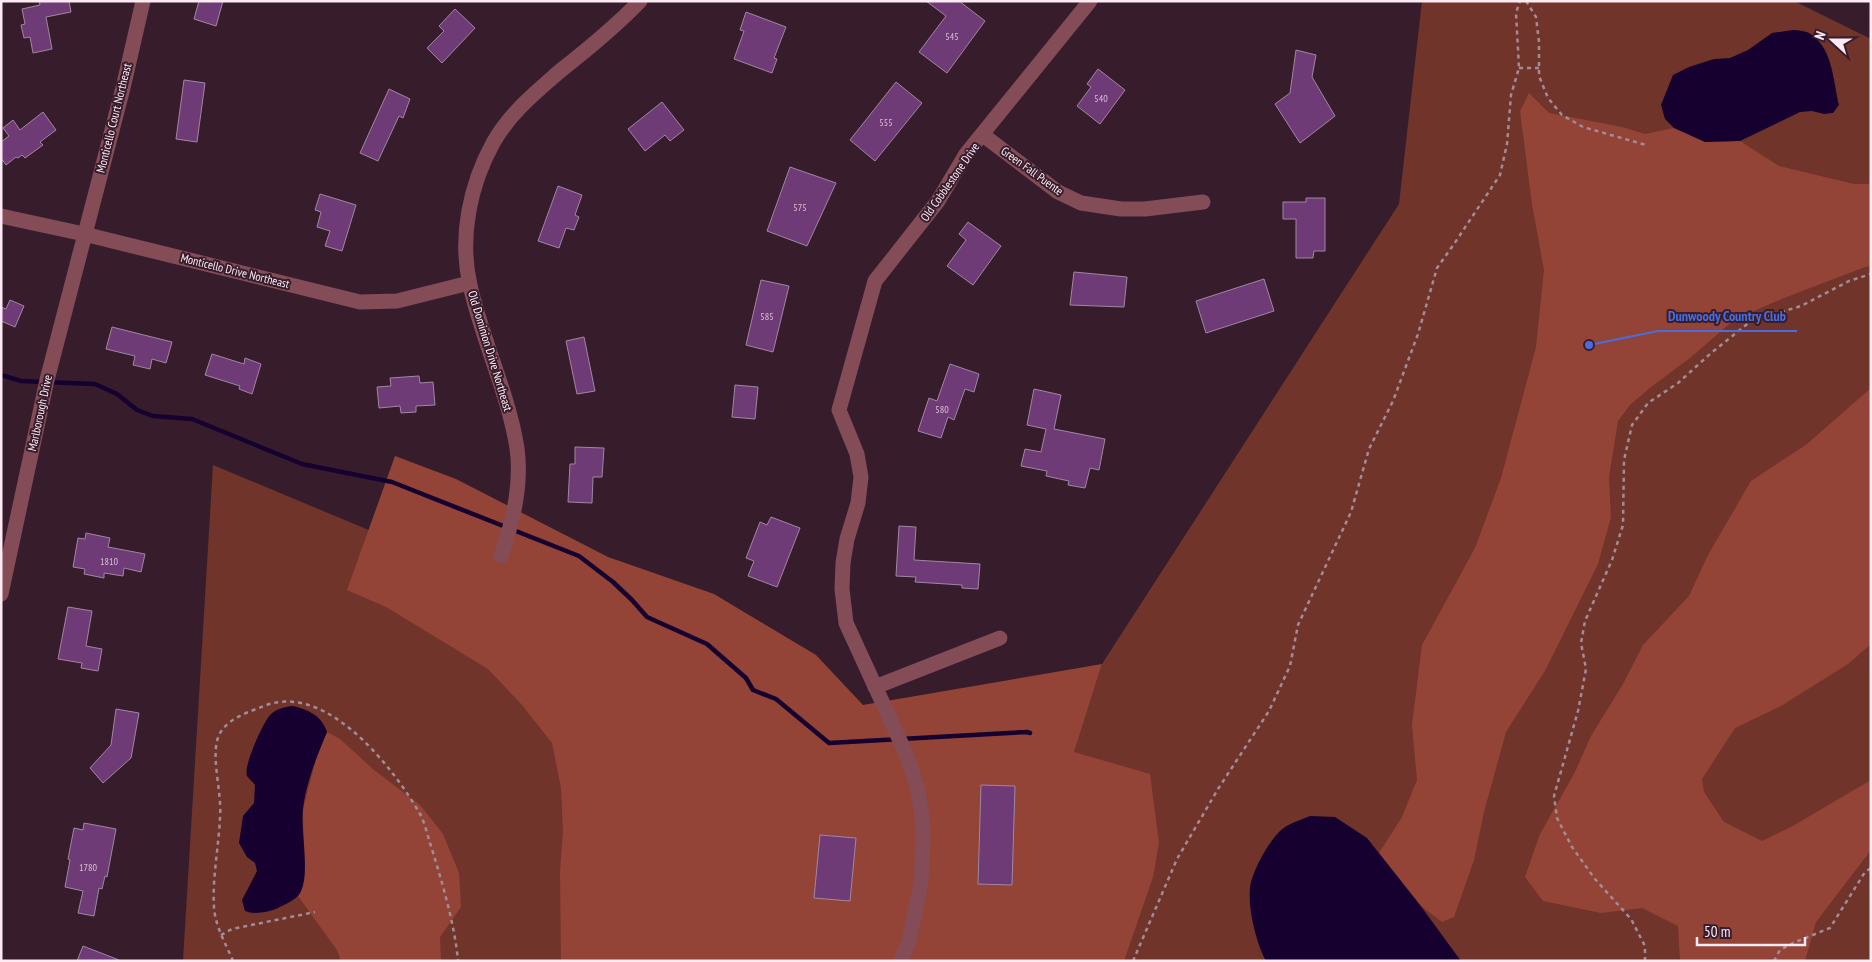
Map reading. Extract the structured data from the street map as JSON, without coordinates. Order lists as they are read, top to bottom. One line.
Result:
{"streets":{"street":["Monticello Court Northeast","Green Fall Puente","Old Cobblestone Drive","Monticello Drive Northeast","Old Dominion Drive Northeast","Marlborough Drive"]},"crossings":[["Monticello Court Northeast","Monticello Drive Northeast"],["Monticello Court Northeast","Marlborough Drive"],["Green Fall Puente","Old Cobblestone Drive"],["Monticello Drive Northeast","Old Dominion Drive Northeast"],["Monticello Drive Northeast","Marlborough Drive"]],"places":["Dunwoody Country Club"],"house_numbers":["545","540","555","575","585","580","1810","1780"],"scale_bar":"50 m","north":"left"}
